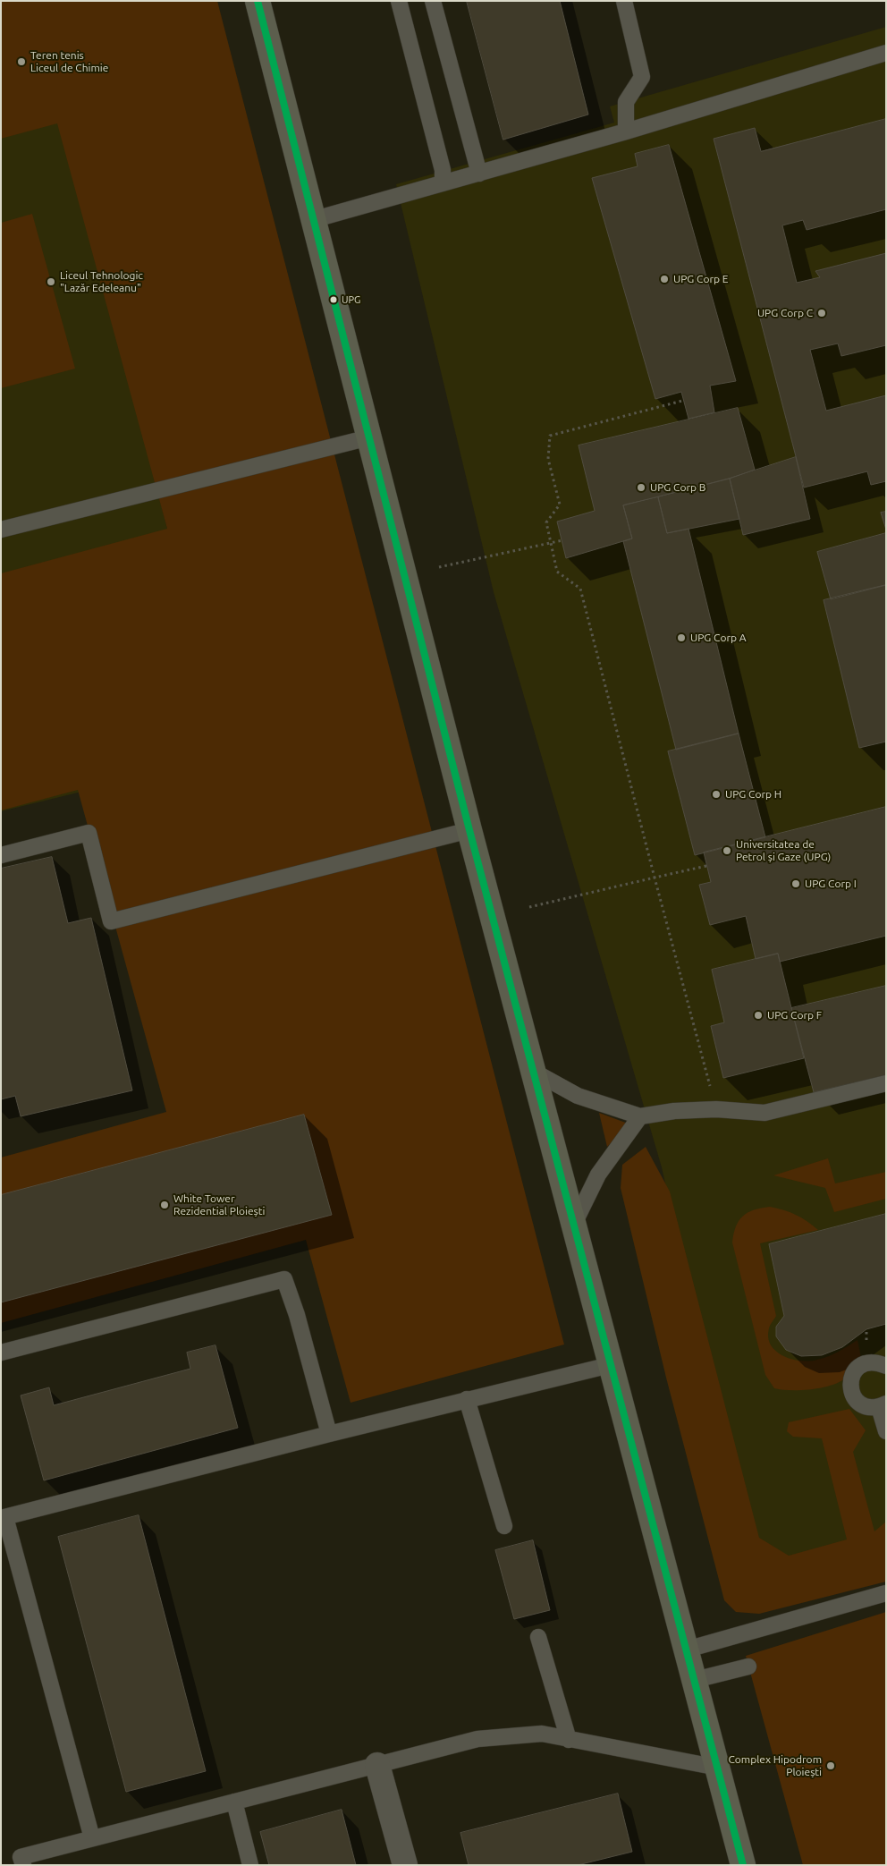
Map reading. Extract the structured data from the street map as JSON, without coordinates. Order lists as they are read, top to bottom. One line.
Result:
{"places":["Teren tenis Liceul de Chimie","UPG Corp E","Liceul Tehnologic \"Lazăr Edeleanu\"","UPG","UPG Corp C","UPG Corp B","UPG Corp A","UPG Corp H","Universitatea de Petrol și Gaze (UPG)","UPG Corp I","UPG Corp F","White Tower Rezidential Ploiești","Complex Hipodrom Ploiești"]}
